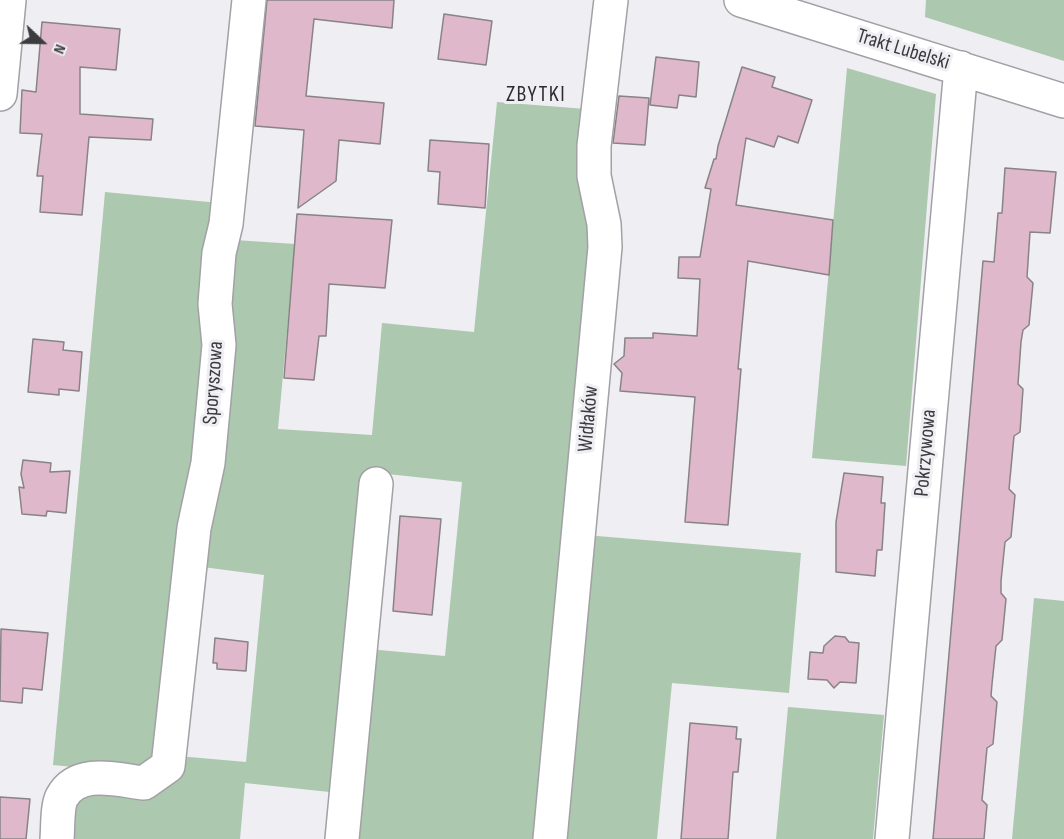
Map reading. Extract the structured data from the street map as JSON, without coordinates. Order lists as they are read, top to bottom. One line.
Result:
{"streets":{"street":["Trakt Lubelski","Sporyszowa","Widłaków","Pokrzywowa"]},"crossings":[["Trakt Lubelski","Pokrzywowa"]],"districts":["ZBYTKI"],"north":"right"}
